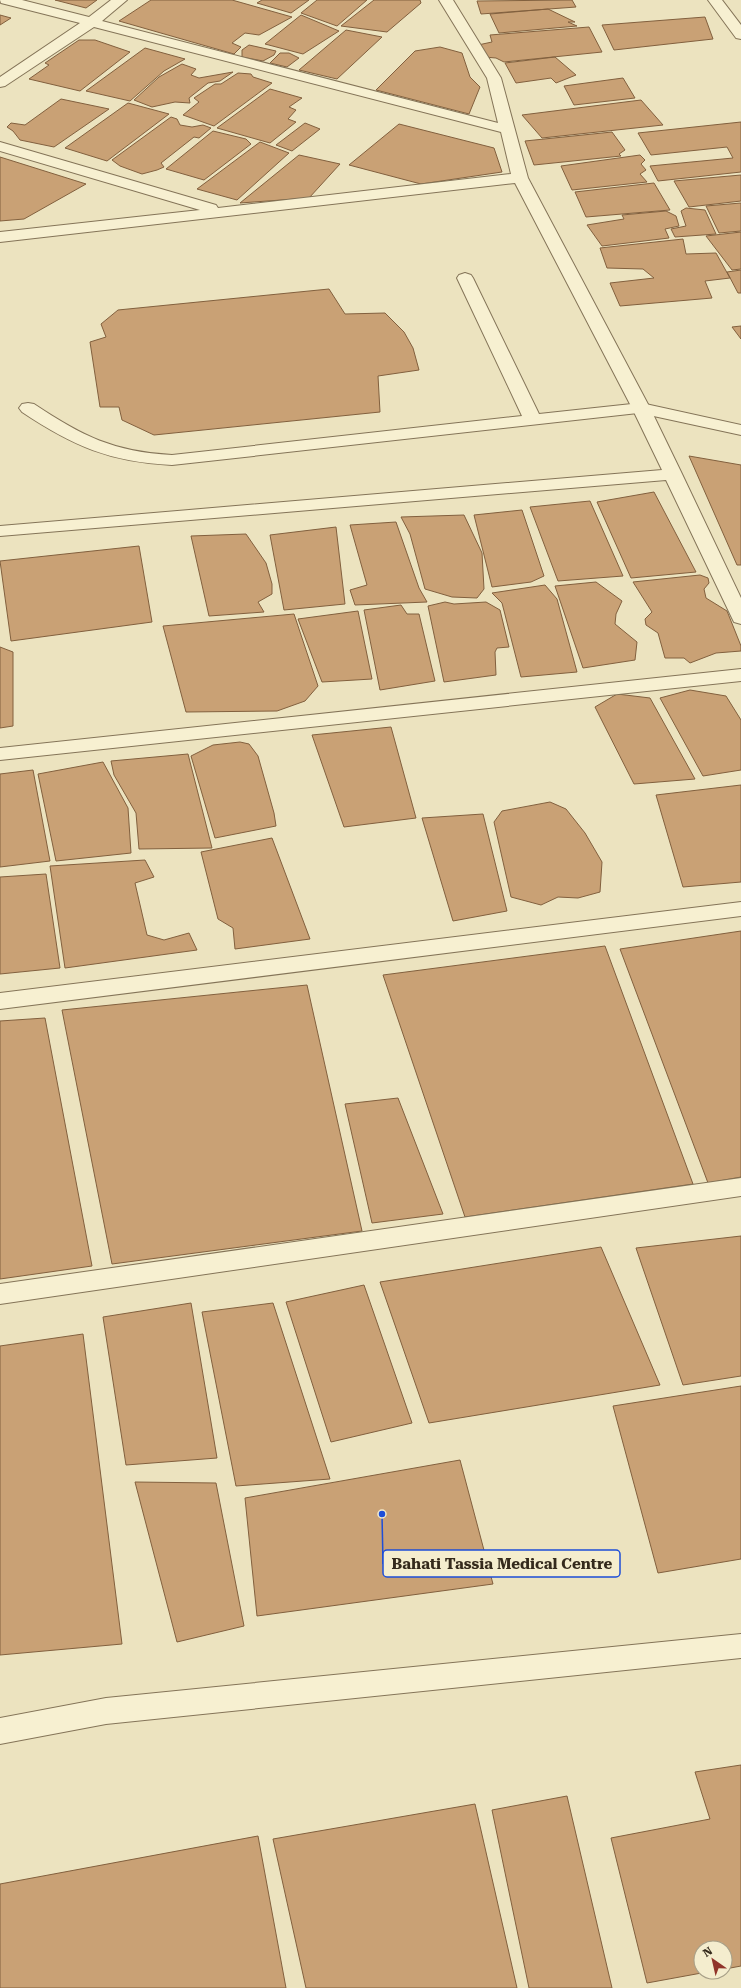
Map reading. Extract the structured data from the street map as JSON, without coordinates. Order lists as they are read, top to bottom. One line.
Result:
{"places":["Bahati Tassia Medical Centre"],"north":"top left"}
